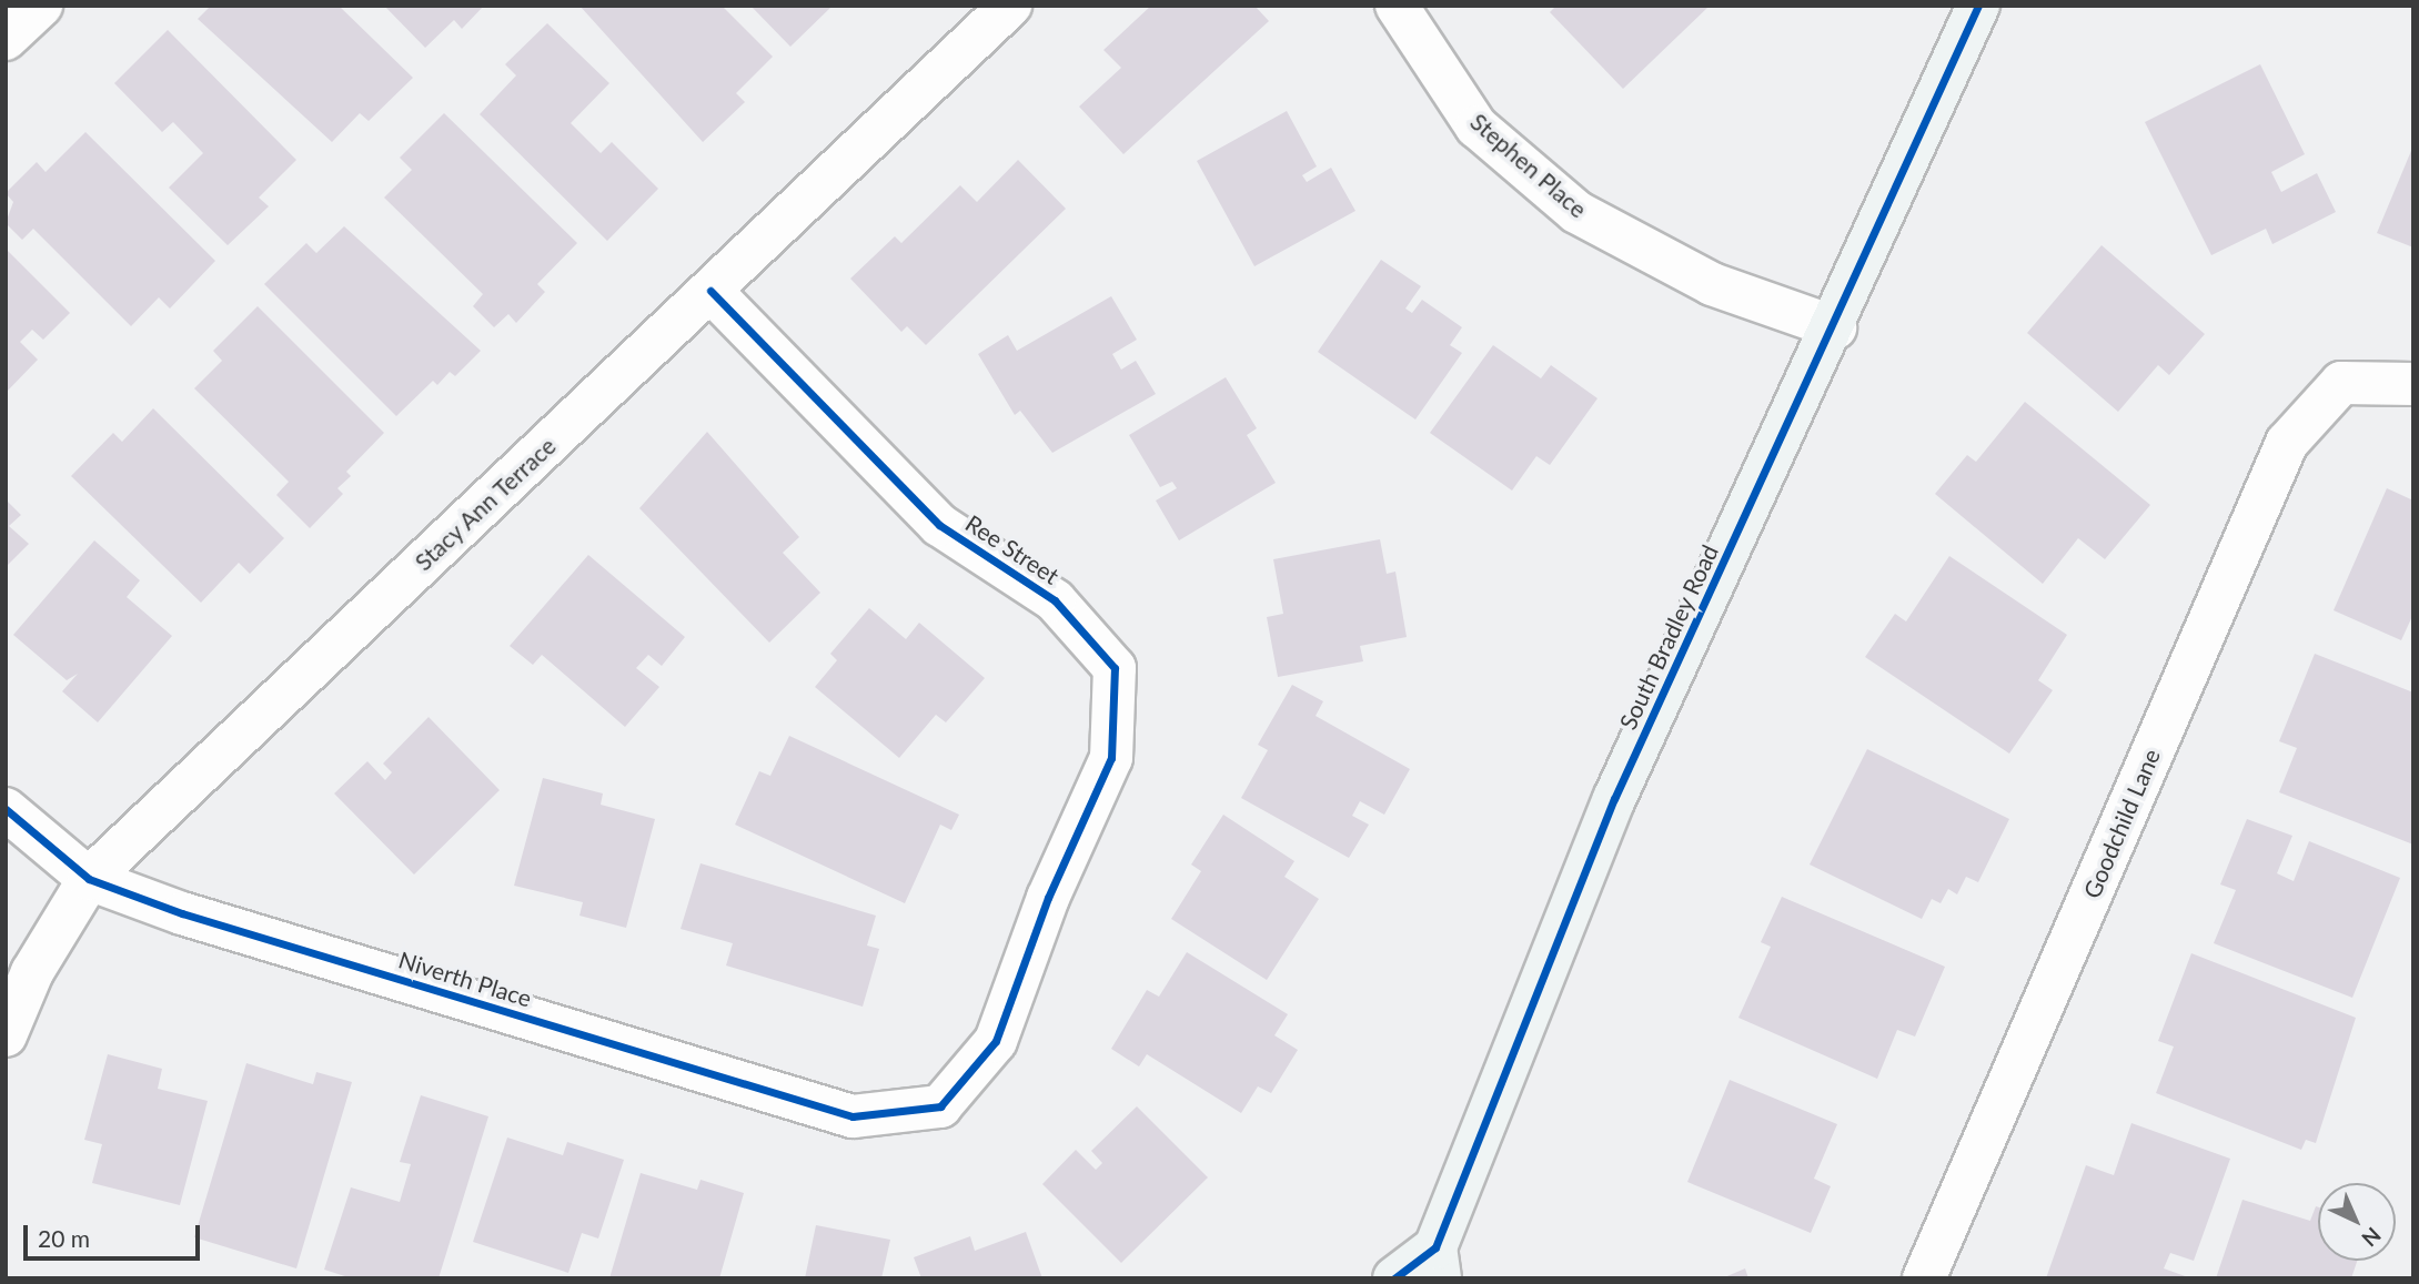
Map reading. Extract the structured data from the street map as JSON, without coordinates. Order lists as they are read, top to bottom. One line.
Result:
{"streets":{"street":["Stephen Place","Stacy Ann Terrace","Ree Street","South Bradley Road","Goodchild Lane","Niverth Place"]},"crossings":[["Stephen Place","South Bradley Road"],["Stacy Ann Terrace","Ree Street"],["Stacy Ann Terrace","Niverth Place"],["Ree Street","Niverth Place"]],"scale_bar":"20 m","north":"bottom right"}
